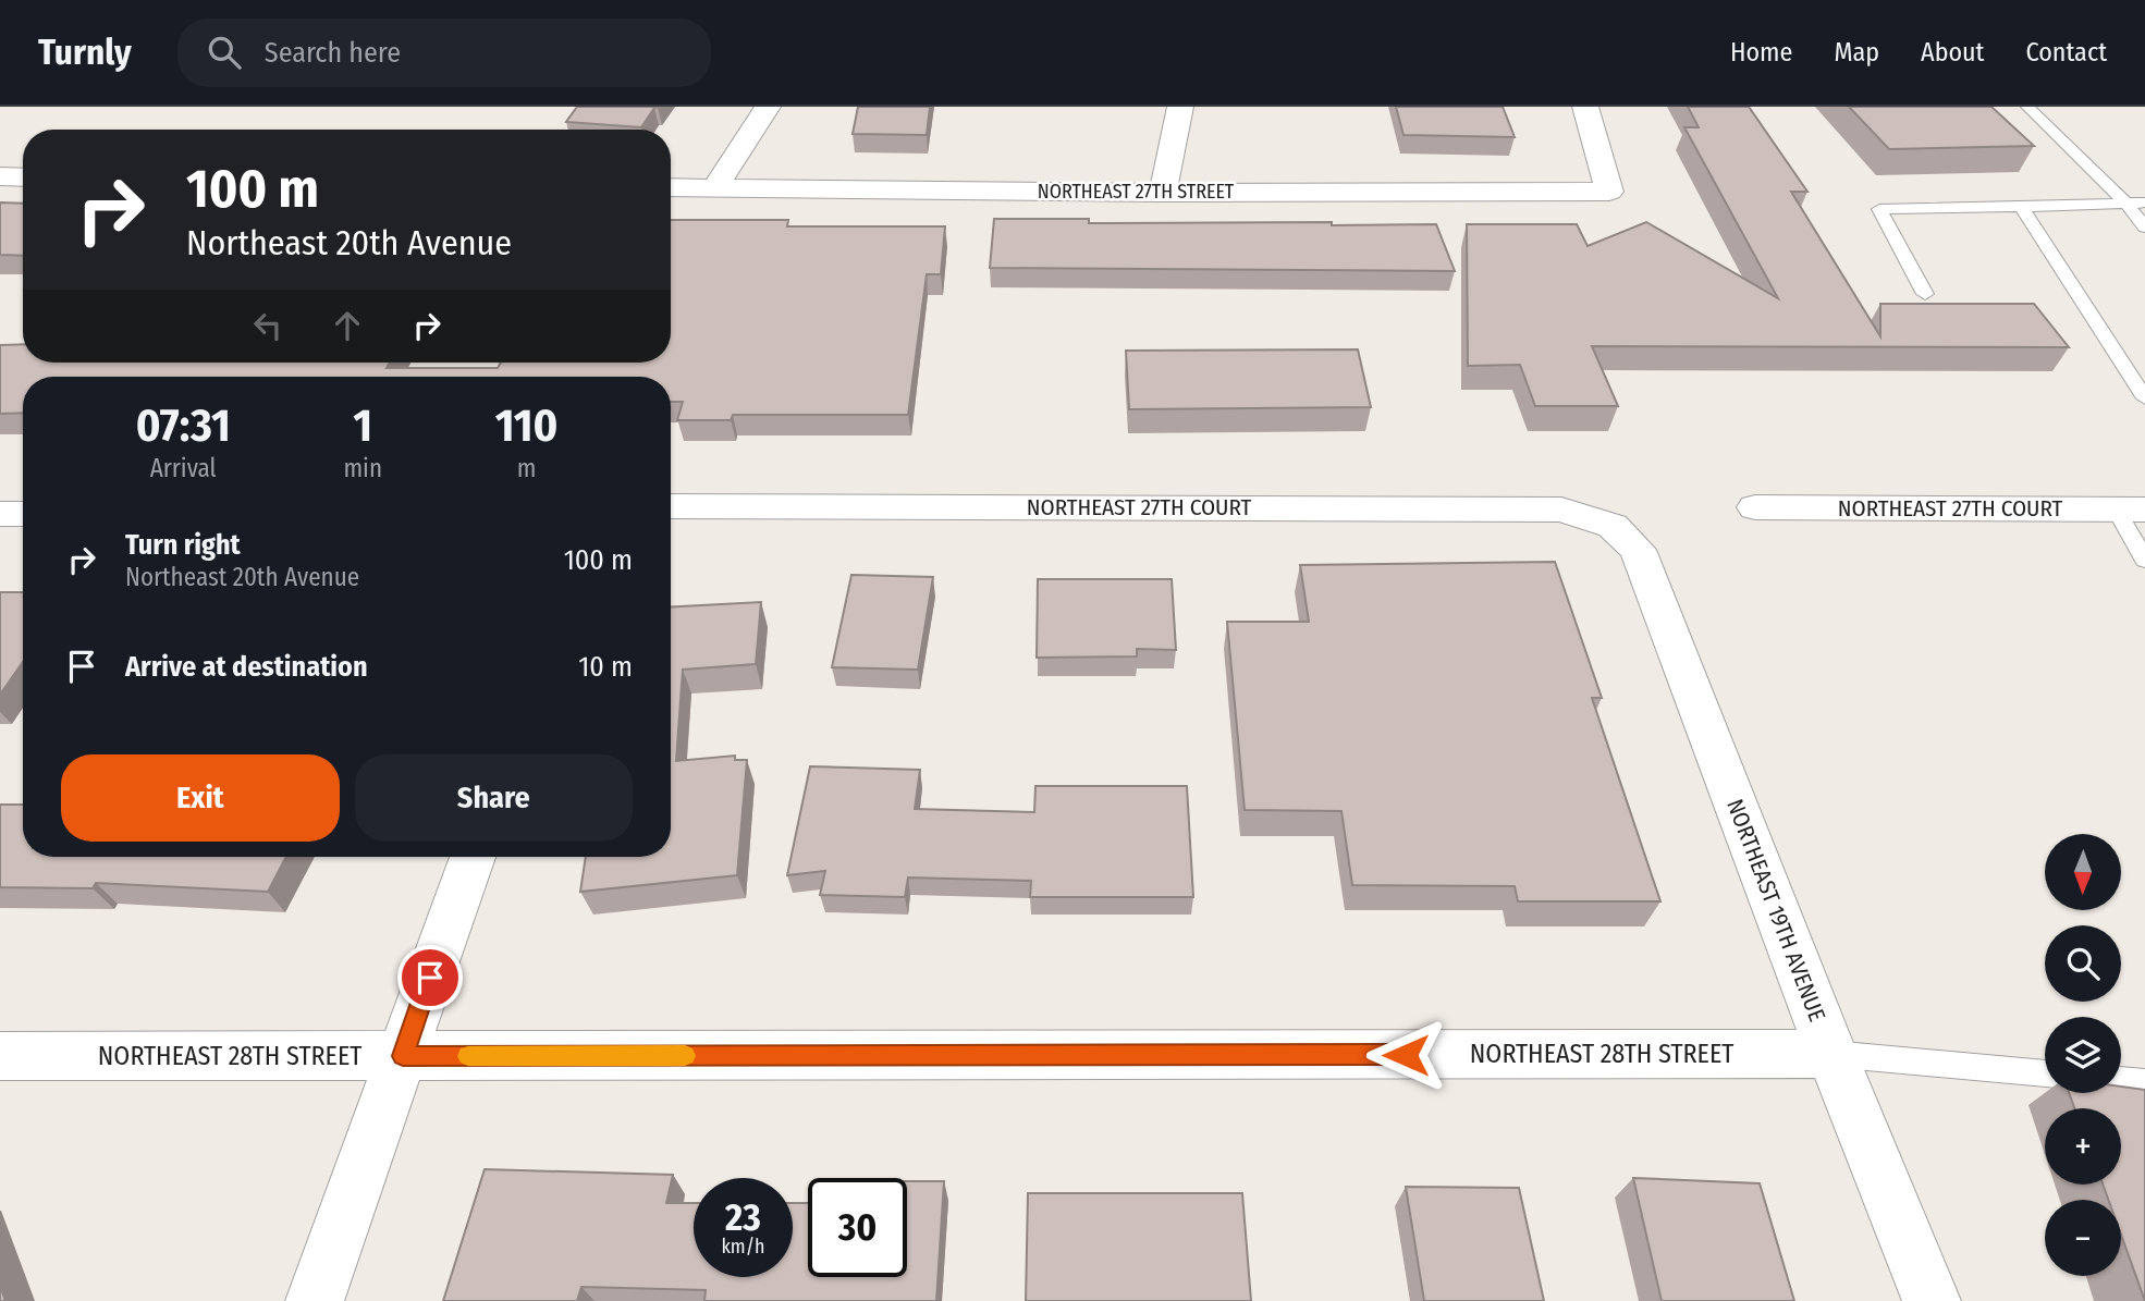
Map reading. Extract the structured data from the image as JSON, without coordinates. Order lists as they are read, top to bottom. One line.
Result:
{"streets":{"street":["NORTHEAST 27TH STREET","NORTHEAST 27TH COURT","NORTHEAST 19TH AVENUE","NORTHEAST 28TH STREET"]},"crossings":[["NORTHEAST 27TH COURT","NORTHEAST 19TH AVENUE"],["NORTHEAST 19TH AVENUE","NORTHEAST 28TH STREET"]],"north":"bottom","page":{"header":"Turnly","search":"Search here","nav":["Home","Map","About","Contact"],"turn":["100 m","Northeast 20th Avenue"],"eta":["07:31","Arrival","1","min","110","m"],"list":[{"name":"Turn right","note":"Northeast 20th Avenue","value":"100 m"},{"name":"Arrive at destination","value":"10 m"}],"buttons":["Exit","Share"],"map_buttons":["+","−"],"speed":"23 km/h","limit":"30"}}
